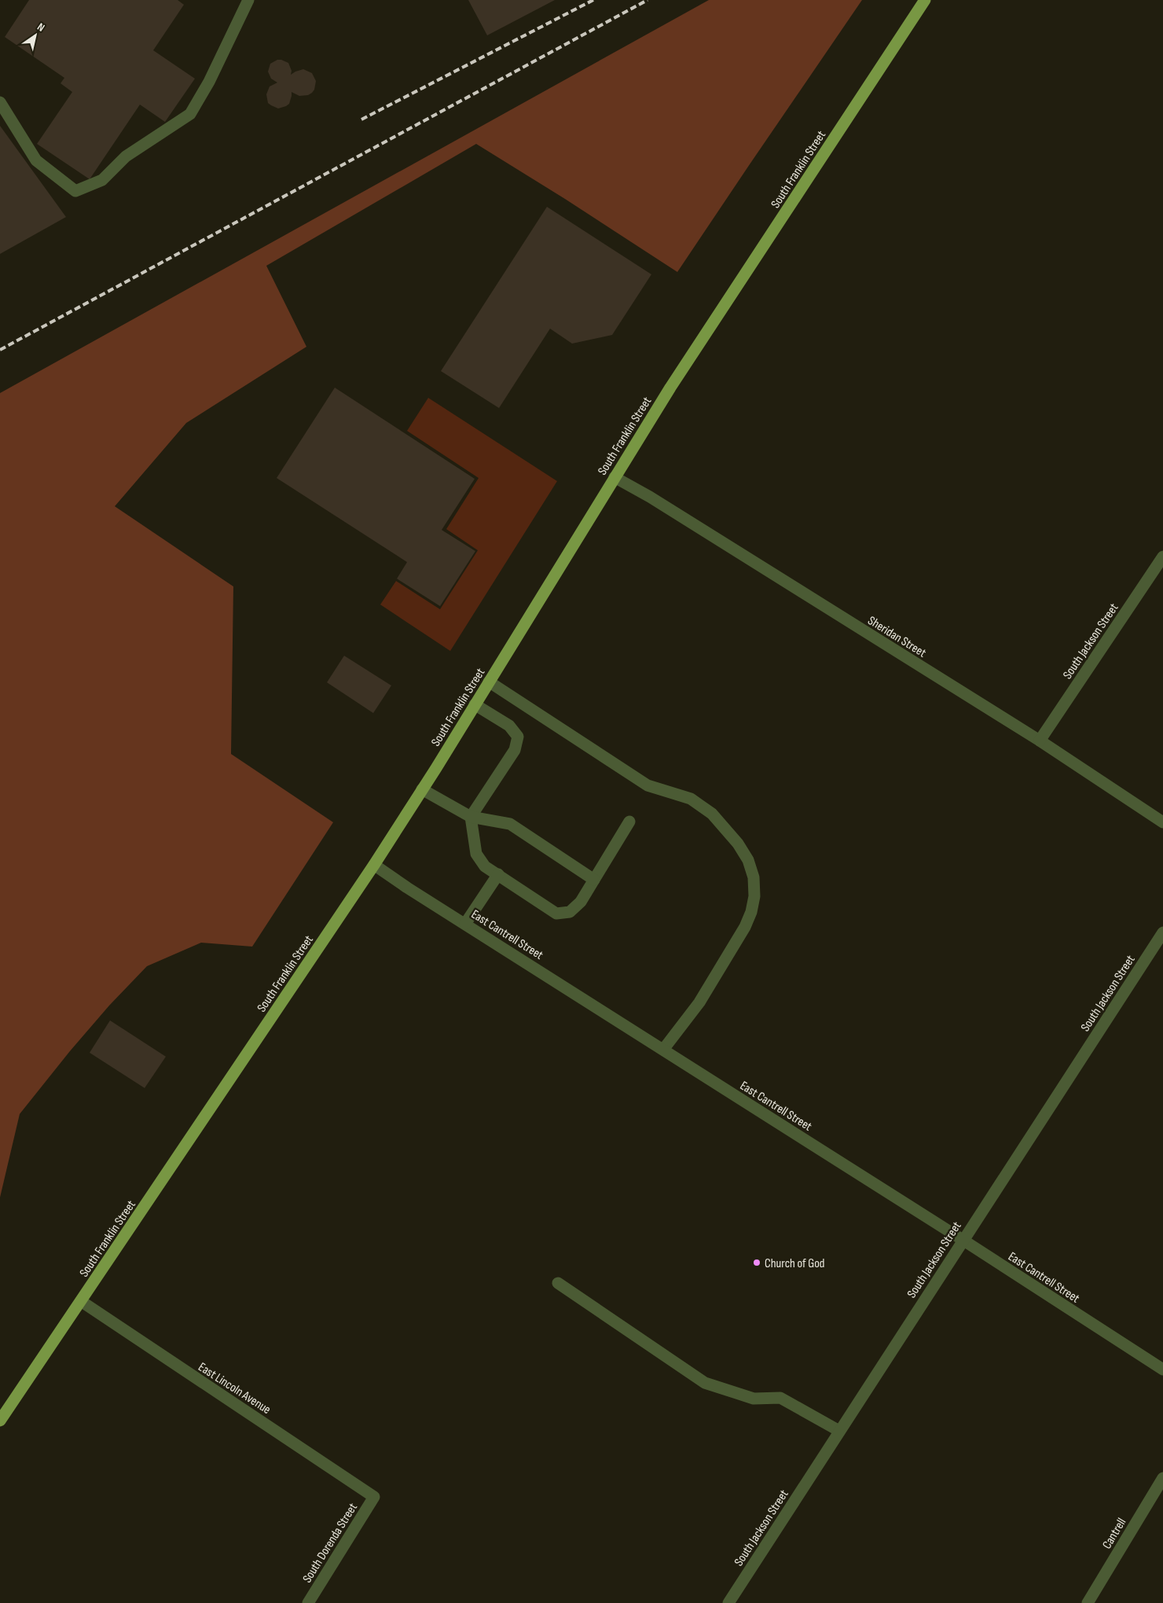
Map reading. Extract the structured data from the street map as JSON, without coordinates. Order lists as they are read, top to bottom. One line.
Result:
{"streets":{"main road":["South Franklin Street"],"street":["Sheridan Street","South Jackson Street","East Cantrell Street","East Lincoln Avenue","Cantrell","South Dorenda Street"]},"crossings":[["South Franklin Street","Sheridan Street"],["South Franklin Street","East Cantrell Street"],["South Franklin Street","East Lincoln Avenue"],["Sheridan Street","South Jackson Street"],["South Jackson Street","East Cantrell Street"],["East Lincoln Avenue","South Dorenda Street"]],"places":["Church of God"],"north":"top right"}
